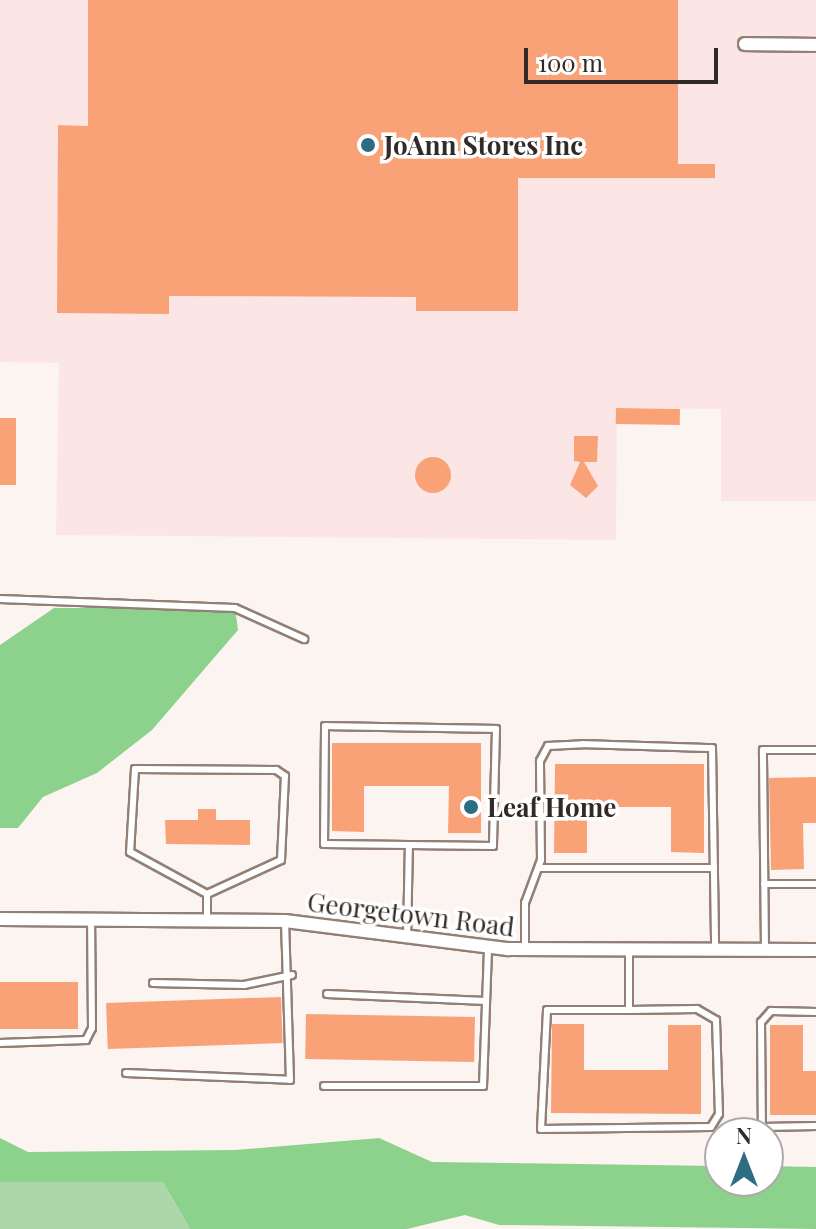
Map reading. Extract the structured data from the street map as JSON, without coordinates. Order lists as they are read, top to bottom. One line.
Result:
{"streets":{"street":["Georgetown Road"]},"places":["JoAnn Stores Inc","Leaf Home"],"scale_bar":"100 m","north":"top"}
